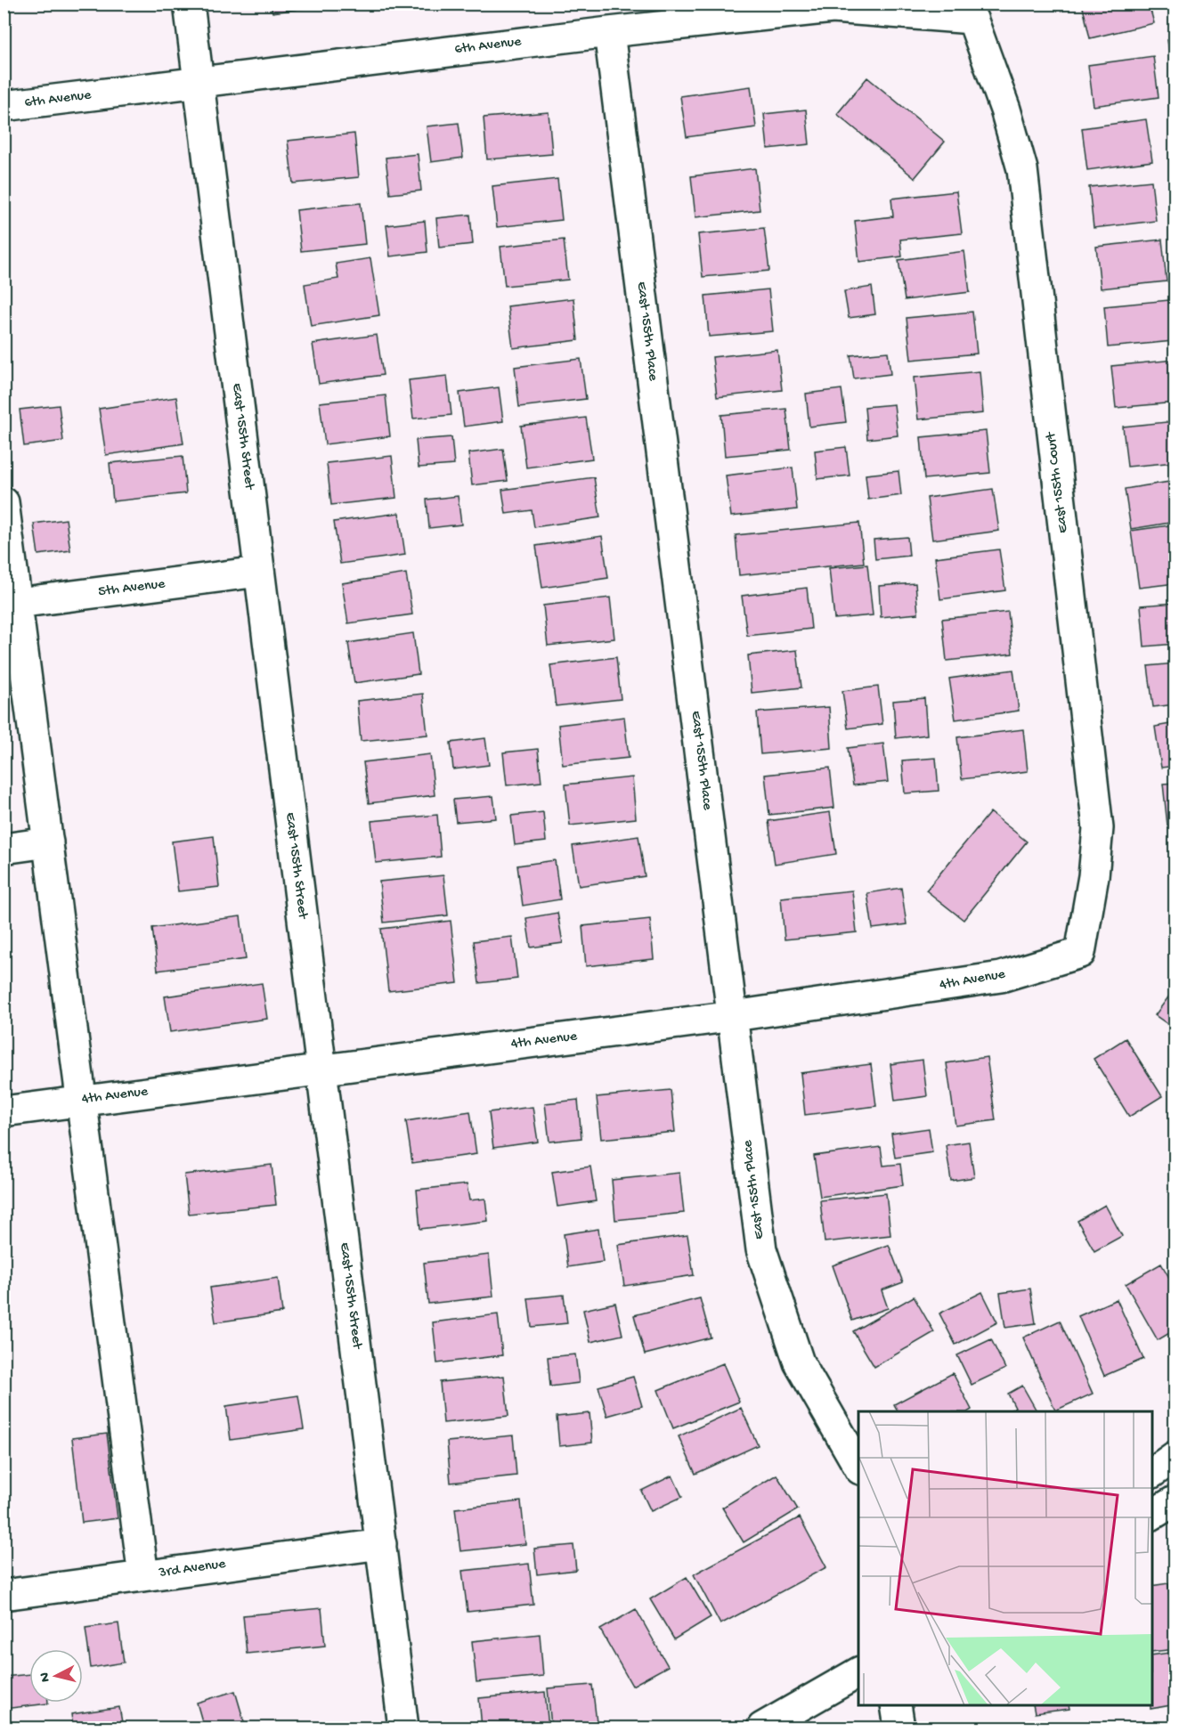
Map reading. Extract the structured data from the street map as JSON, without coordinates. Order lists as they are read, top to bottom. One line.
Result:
{"streets":{"street":["6th Avenue","East 155th Place","East 155th Street","East 155th Court","5th Avenue","4th Avenue","3rd Avenue"]},"crossings":[["6th Avenue","East 155th Place"],["6th Avenue","East 155th Street"],["6th Avenue","East 155th Court"],["East 155th Place","4th Avenue"],["East 155th Street","5th Avenue"],["East 155th Street","4th Avenue"],["East 155th Street","3rd Avenue"],["East 155th Court","4th Avenue"]],"north":"left"}
